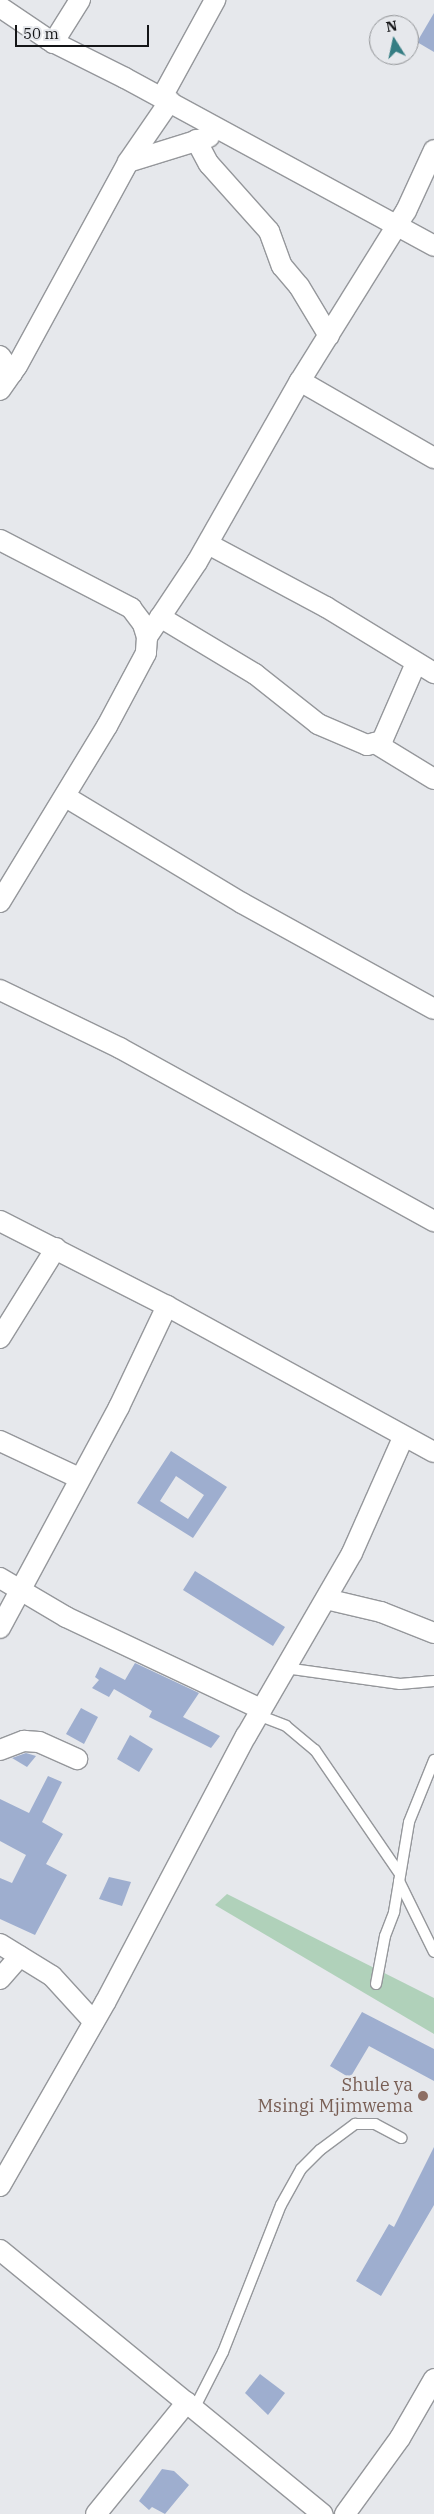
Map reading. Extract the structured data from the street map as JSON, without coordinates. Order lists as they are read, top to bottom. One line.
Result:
{"places":["Shule ya Msingi Mjimwema"],"scale_bar":"50 m","north":"top"}
